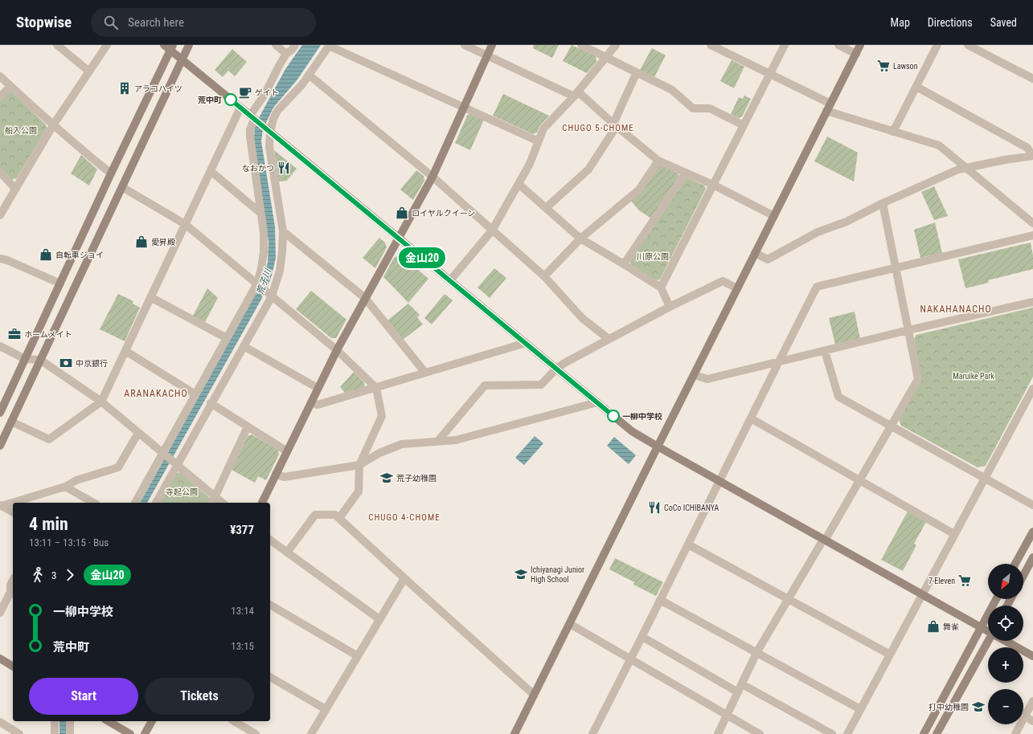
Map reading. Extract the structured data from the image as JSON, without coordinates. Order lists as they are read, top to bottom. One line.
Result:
{"districts":["CHUGO 5-CHOME","NAKAHANACHO","ARANAKACHO","CHUGO 4-CHOME"],"water":["荒子川"],"parks":["船入公園","川原公園","Maruike Park","寺起公園"],"places":{"supermarket":["Lawson","7-Eleven"],"building":["アラコハイツ"],"cafe":["ゲイト"],"other":["荒中町","一柳中学校"],"restaurant":["なおかつ","CoCo ICHIBANYA"],"shop":["ロイヤルクイーン","愛昇殿","自転車ジョイ","舞雀"],"office":["ホームメイト"],"bank":["中京銀行"],"school or university":["荒子幼稚園","Ichiyanagi Junior High School","打中幼稚園"]},"lines":["bus line 金山20"],"north":"bottom left","page":{"header":"Stopwise","search":"Search here","nav":["Map","Directions","Saved"],"on_map":"金山20","heading":["4 min","13:11 – 13:15 · Bus","¥377"],"legs":["3","金山20"],"map_buttons":["+","−"],"list":[{"name":"一柳中学校","value":"13:14"},{"name":"荒中町","value":"13:15"}],"buttons":["Start","Tickets"]}}
